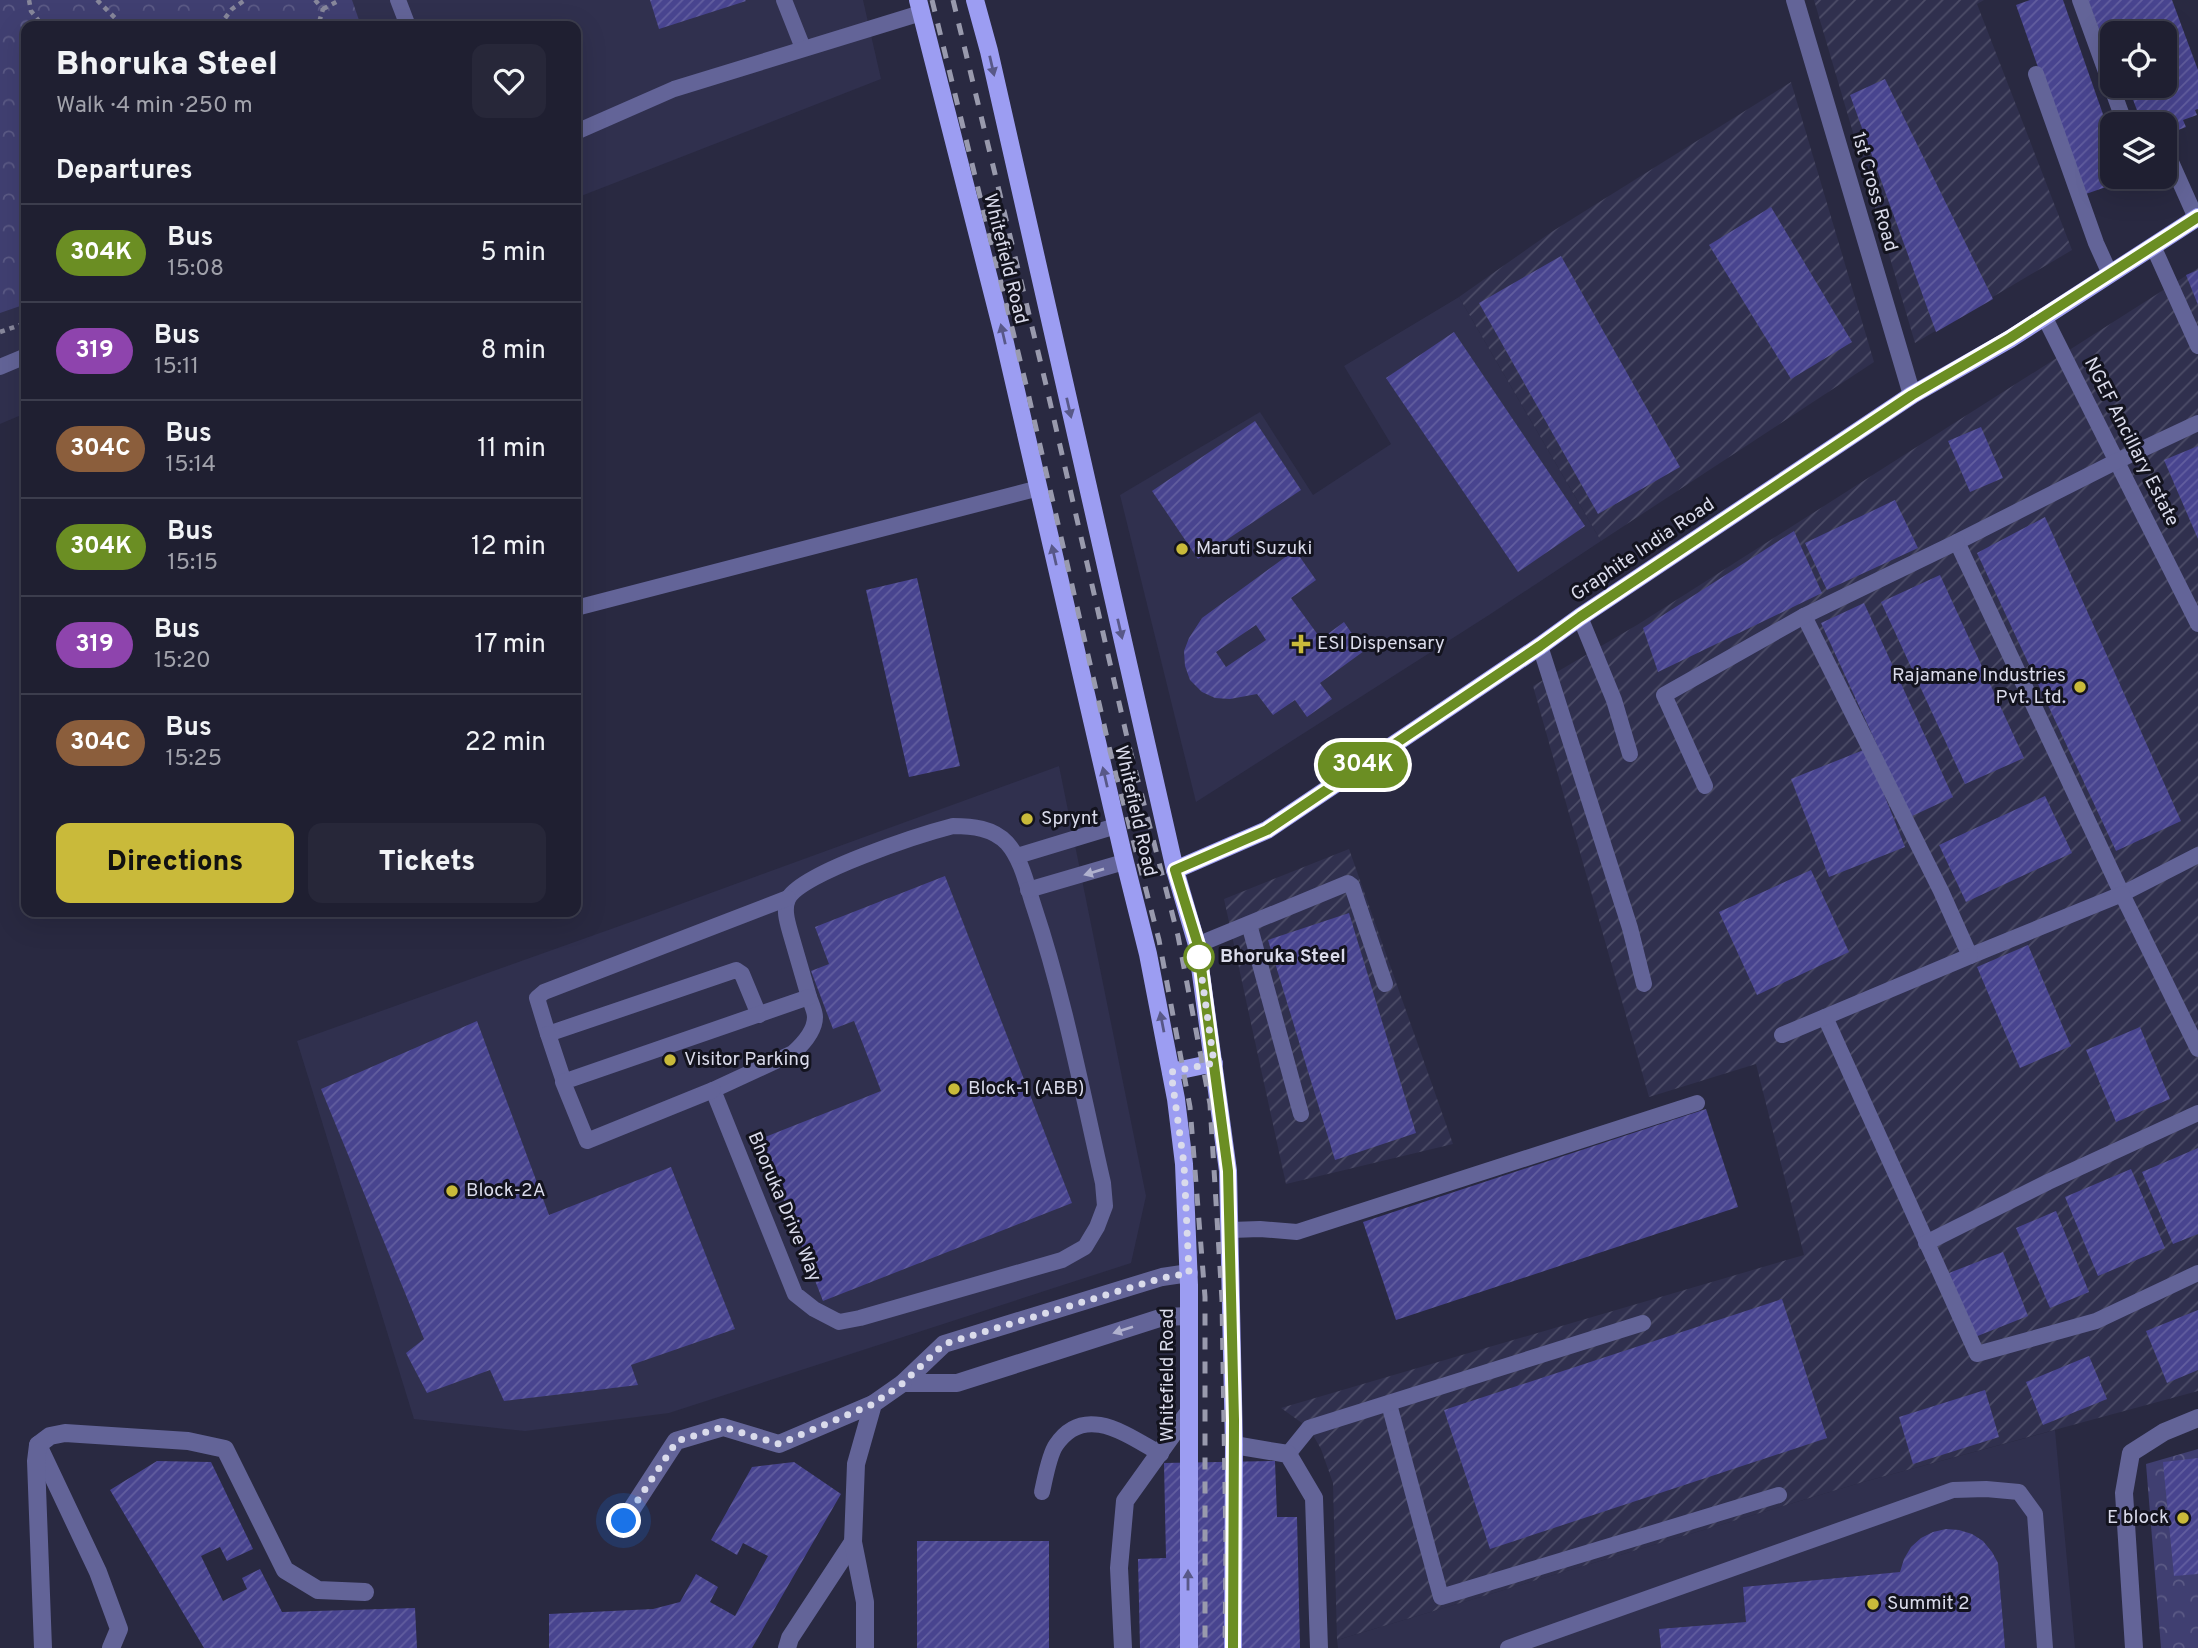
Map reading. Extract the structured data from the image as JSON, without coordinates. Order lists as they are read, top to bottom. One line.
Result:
{"streets":{"main road":["Whitefield Road","Graphite India Road"],"street":["1st Cross Road"],"lane":["NGEF Ancillary Estate","Bhoruka Drive Way"]},"crossings":[["1st Cross Road","Graphite India Road"],["Whitefield Road","Graphite India Road"],["NGEF Ancillary Estate","Graphite India Road"]],"places":{"other":["Maruti Suzuki","Rajamane Industries Pvt. Ltd.","Sprynt","Bhoruka Steel","Visitor Parking","Block-1 (ABB)","Block-2A","E block","Summit 2"],"health":["ESI Dispensary"]},"lines":["bus line 304K"],"page":{"on_map":"304K","heading":[["Bhoruka Steel","Walk · 4 min · 250 m"],"Departures"],"list":[{"mark":"304K","name":"Bus","note":"15:08","value":"5 min"},{"mark":"319","name":"Bus","note":"15:11","value":"8 min"},{"mark":"304C","name":"Bus","note":"15:14","value":"11 min"},{"mark":"304K","name":"Bus","note":"15:15","value":"12 min"},{"mark":"319","name":"Bus","note":"15:20","value":"17 min"},{"mark":"304C","name":"Bus","note":"15:25","value":"22 min"}],"buttons":["Directions","Tickets"]}}
